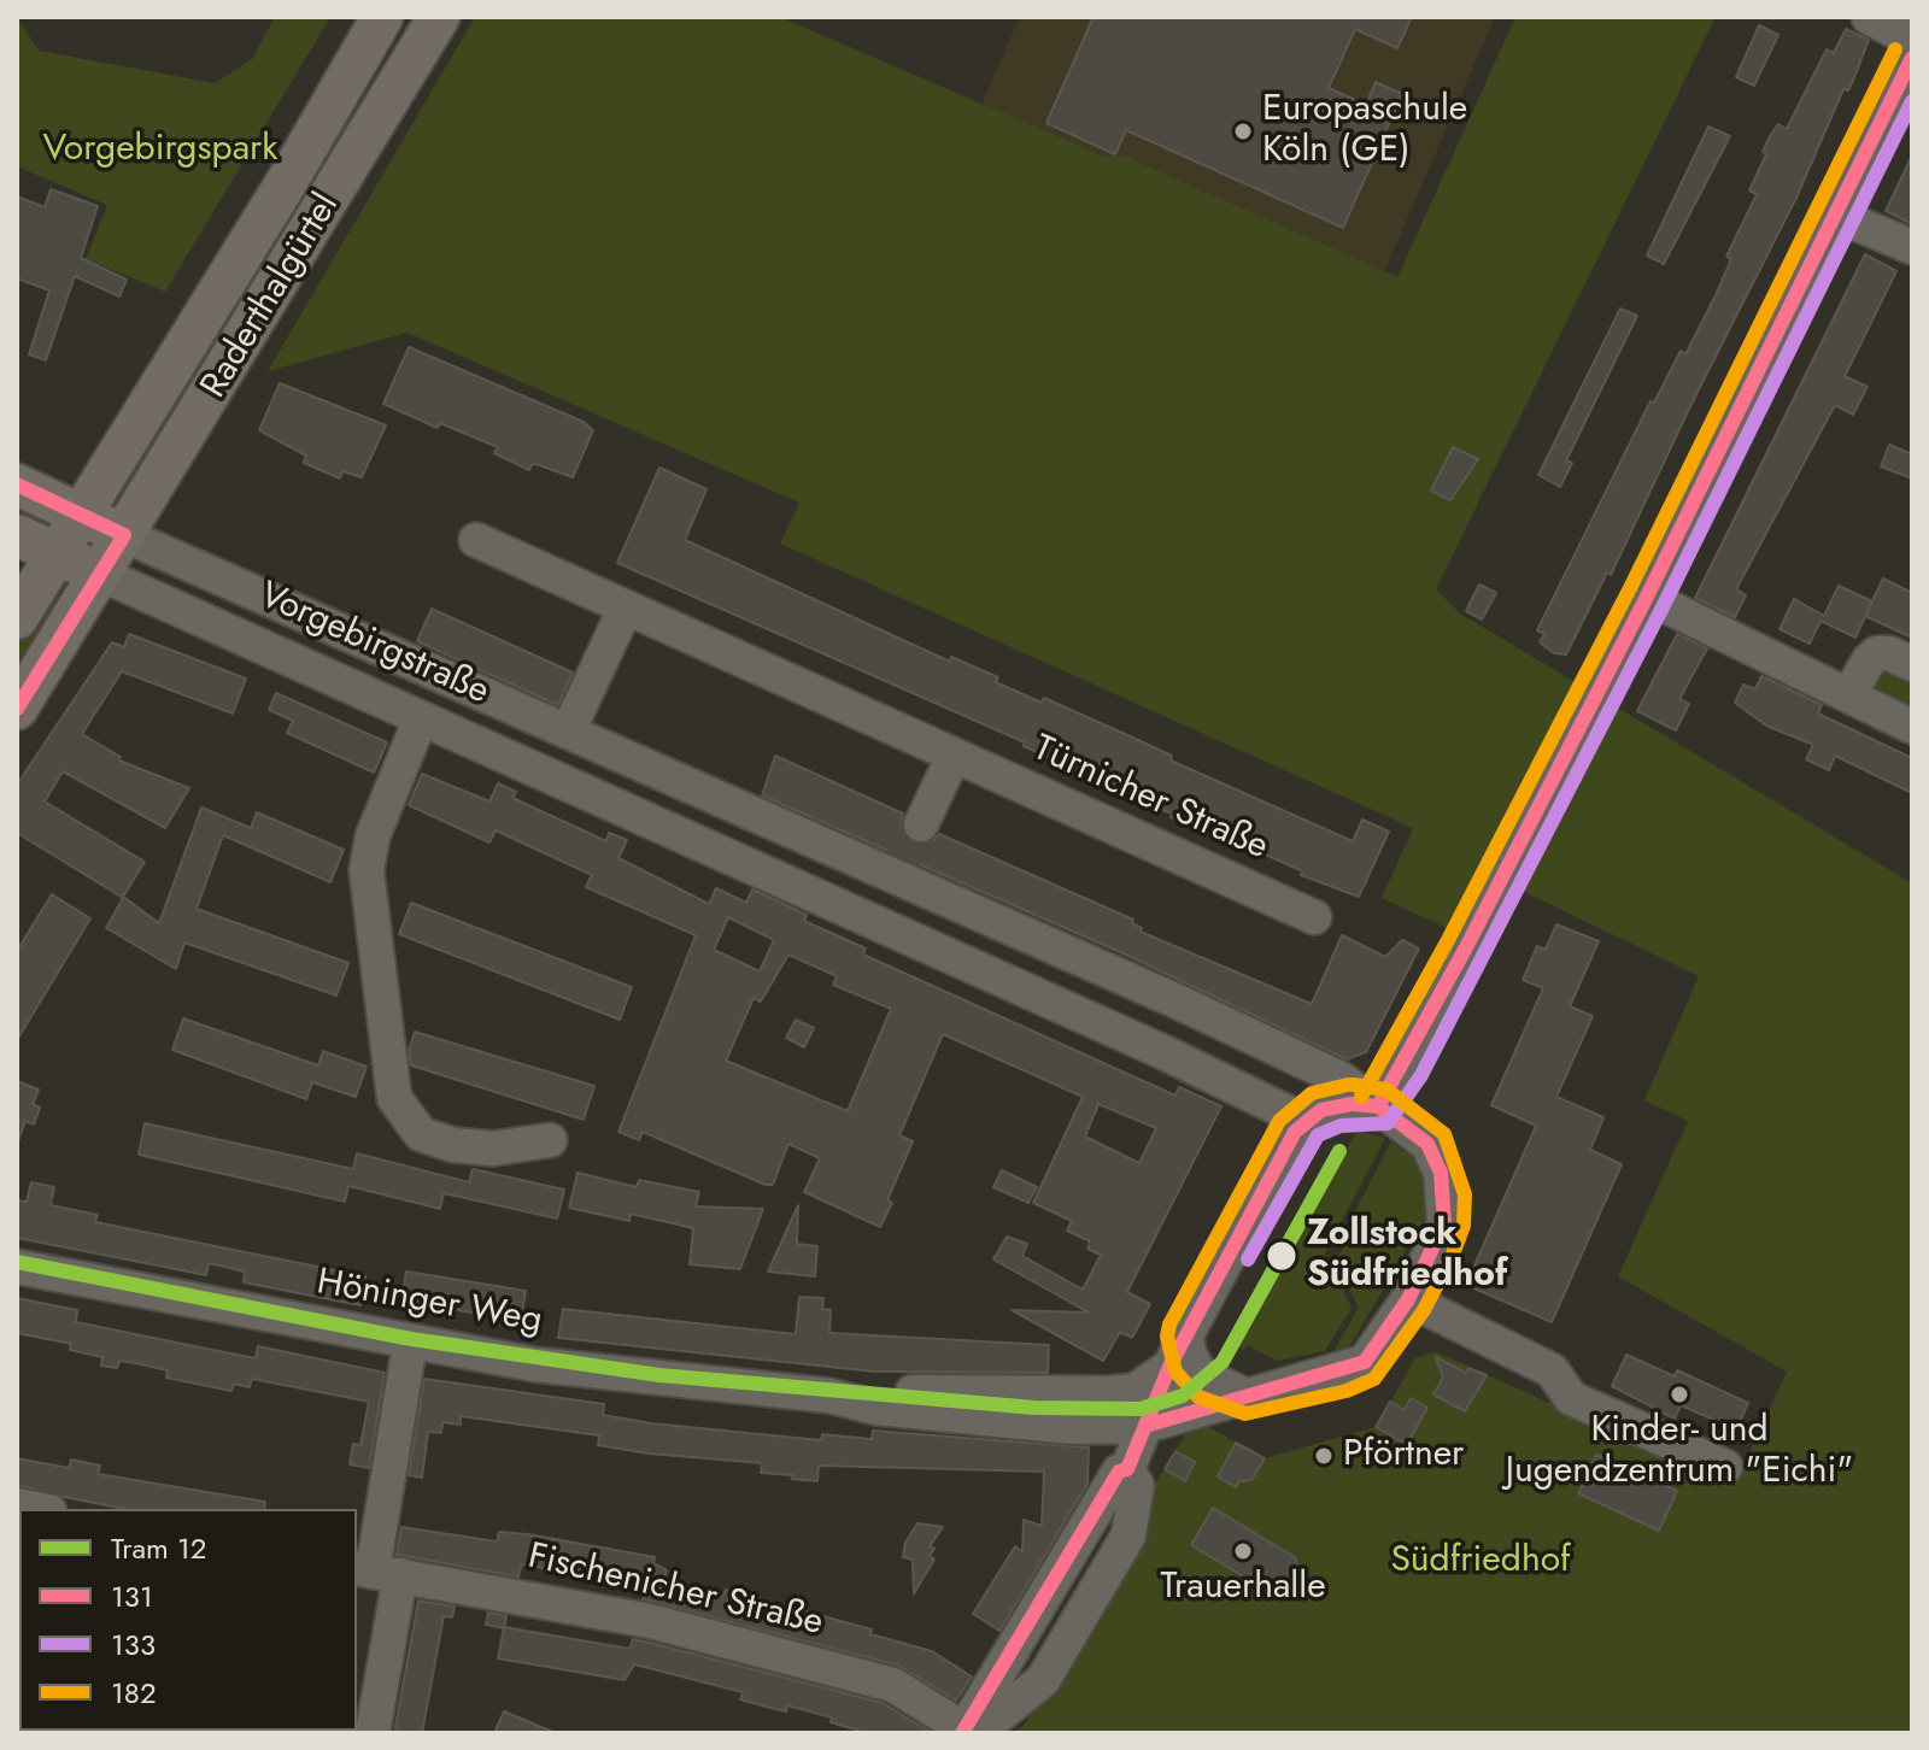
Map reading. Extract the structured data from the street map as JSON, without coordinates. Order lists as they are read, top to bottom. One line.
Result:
{"streets":{"main road":["Raderthalgürtel","Vorgebirgstraße"],"street":["Türnicher Straße","Höninger Weg","Fischenicher Straße"]},"crossings":[["Raderthalgürtel","Vorgebirgstraße"],["Vorgebirgstraße","Höninger Weg"]],"parks":["Vorgebirgspark","Südfriedhof"],"places":["Europaschule Köln (GE)","Zollstock Südfriedhof","Kinder- und Jugendzentrum \"Eichi\"","Pförtner","Trauerhalle"],"lines":["transit line 182","transit line 131","transit line 133","tram line 12"],"legend":["Tram 12","131","133","182"]}
